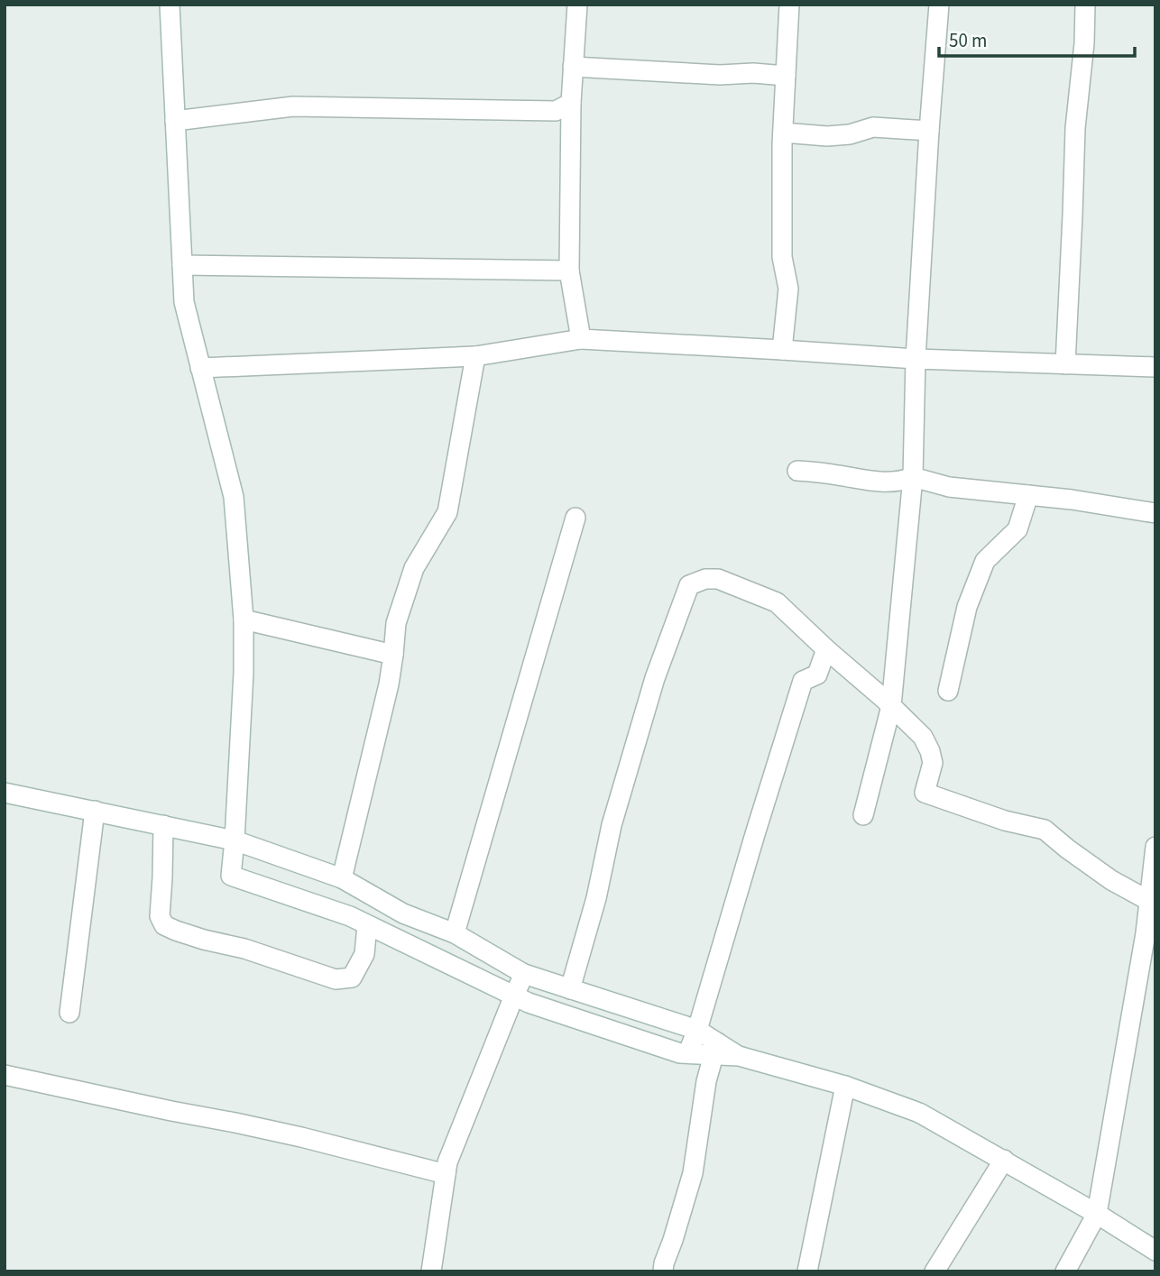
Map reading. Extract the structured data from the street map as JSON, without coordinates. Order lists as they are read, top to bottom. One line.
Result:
{"scale_bar":"50 m"}
